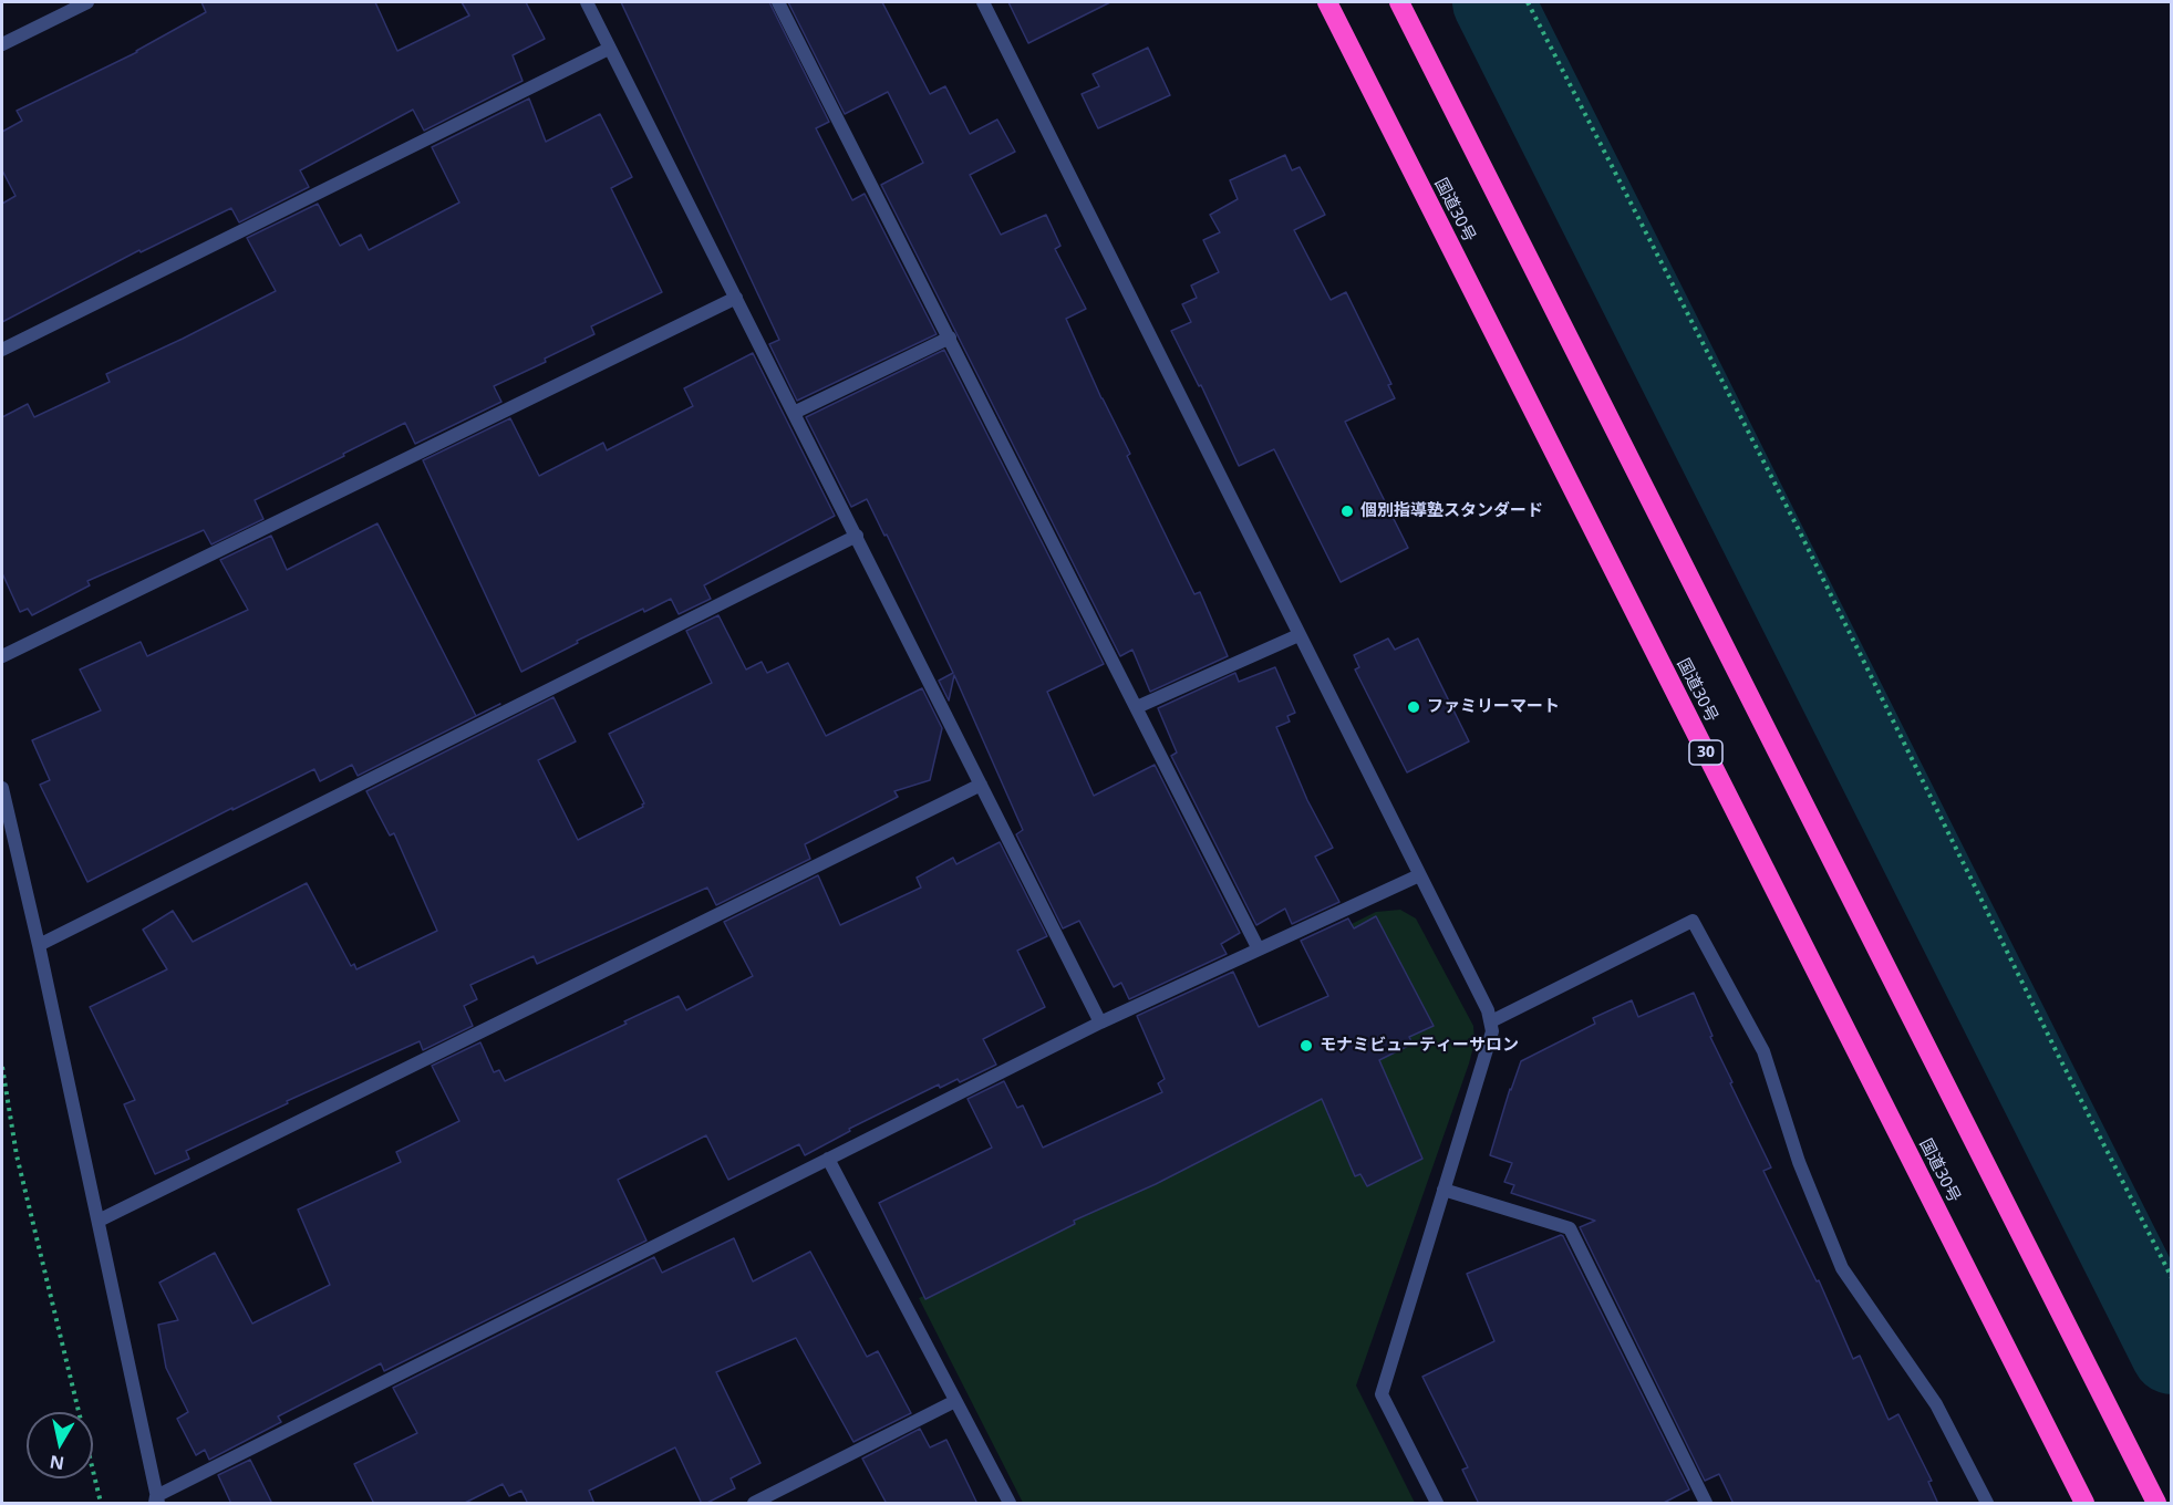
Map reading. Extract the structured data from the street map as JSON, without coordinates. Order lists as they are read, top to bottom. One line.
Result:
{"streets":{"highway":["国道30号","30"]},"places":["個別指導塾スタンダード","ファミリーマート","モナミビューティーサロン"],"north":"bottom"}
